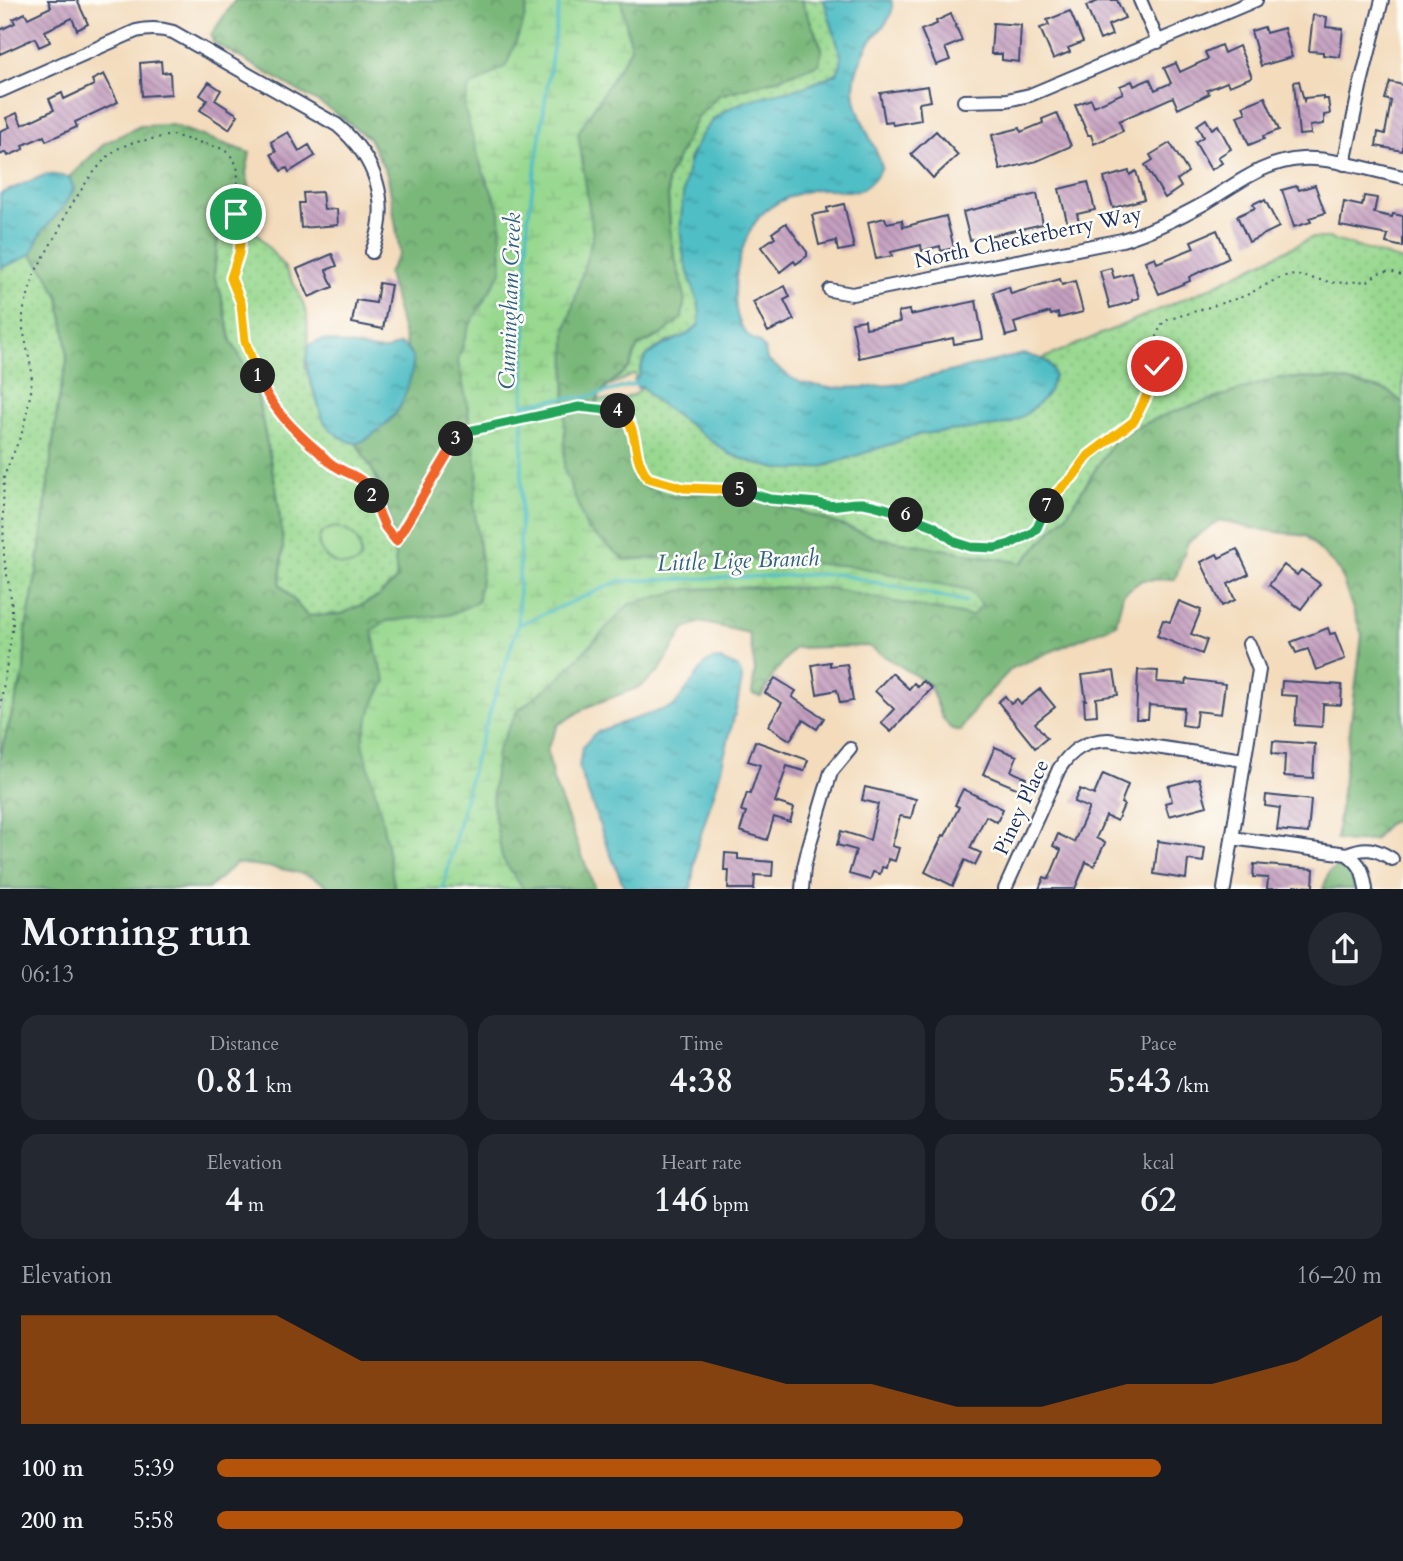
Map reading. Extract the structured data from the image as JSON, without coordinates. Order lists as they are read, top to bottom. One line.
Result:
{"streets":{"street":["North Checkerberry Way","Piney Place"]},"water":["Cunningham Creek","Little Lige Branch"],"page":{"pins":["1","4","3","5","2","7","6"],"heading":["Morning run","06:13"],"stats":[["Distance","0.81 km"],["Time","4:38"],["Pace","5:43 /km"],["Elevation","4 m"],["Heart rate","146 bpm"],["kcal","62"]],"chart":["Elevation","16–20 m"],"list":[{"name":"100 m","note":"5:39"},{"name":"200 m","note":"5:58"}]}}
